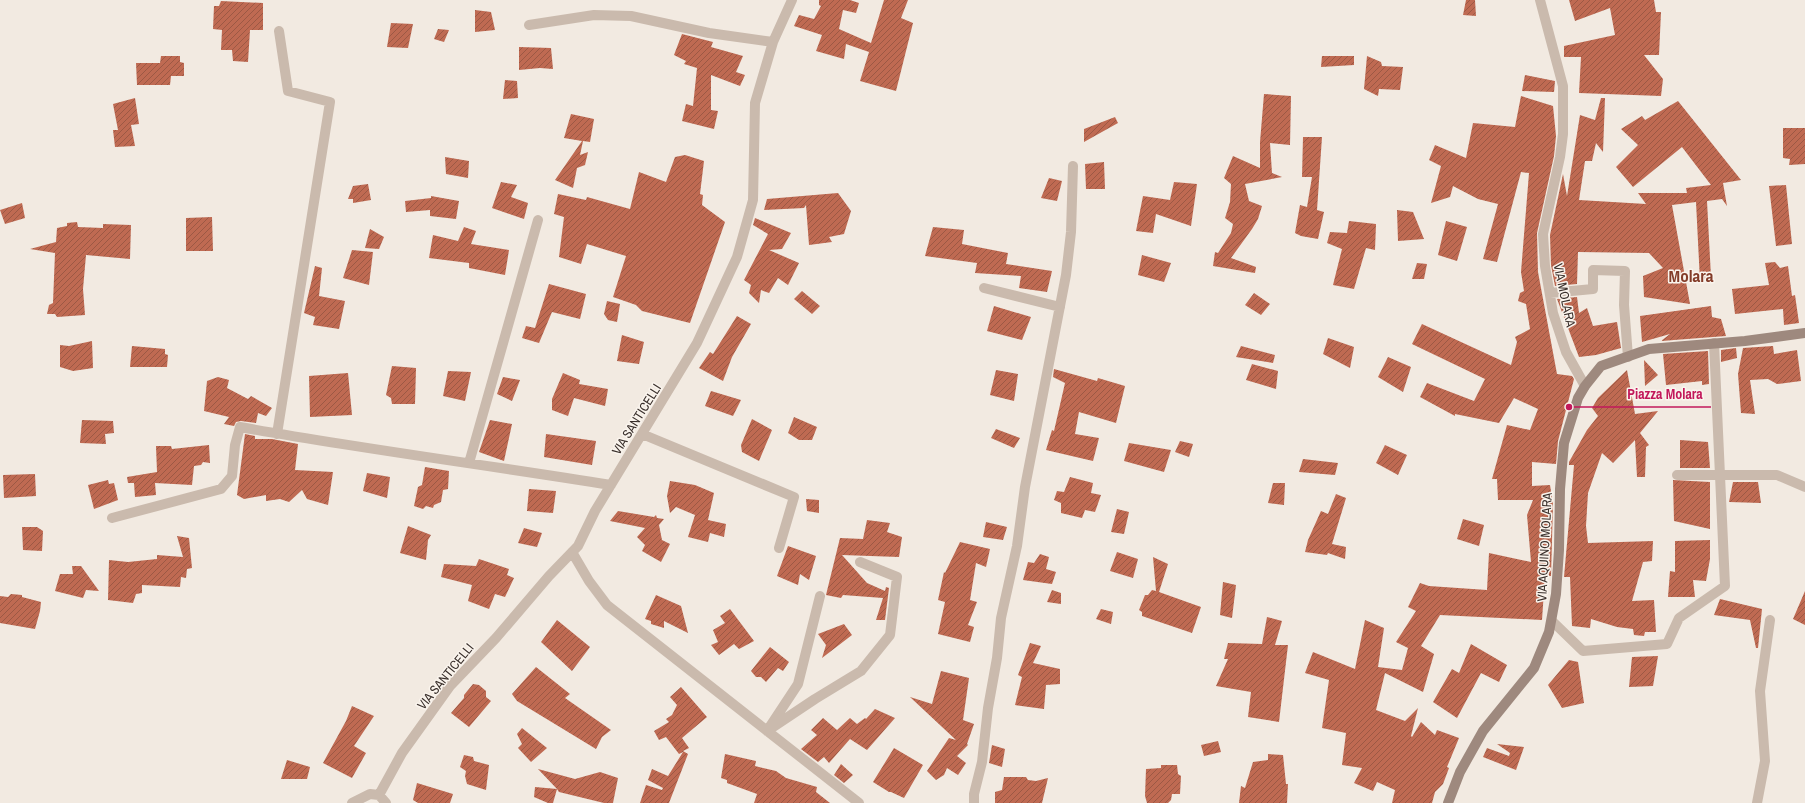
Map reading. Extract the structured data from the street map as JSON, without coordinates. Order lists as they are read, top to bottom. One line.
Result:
{"streets":{"street":["VIA MOLARA","VIA SANTICELLI","VIA AQUINO MOLARA"]},"crossings":[["VIA MOLARA","VIA AQUINO MOLARA"]],"districts":["Molara"],"places":["Piazza Molara"]}
